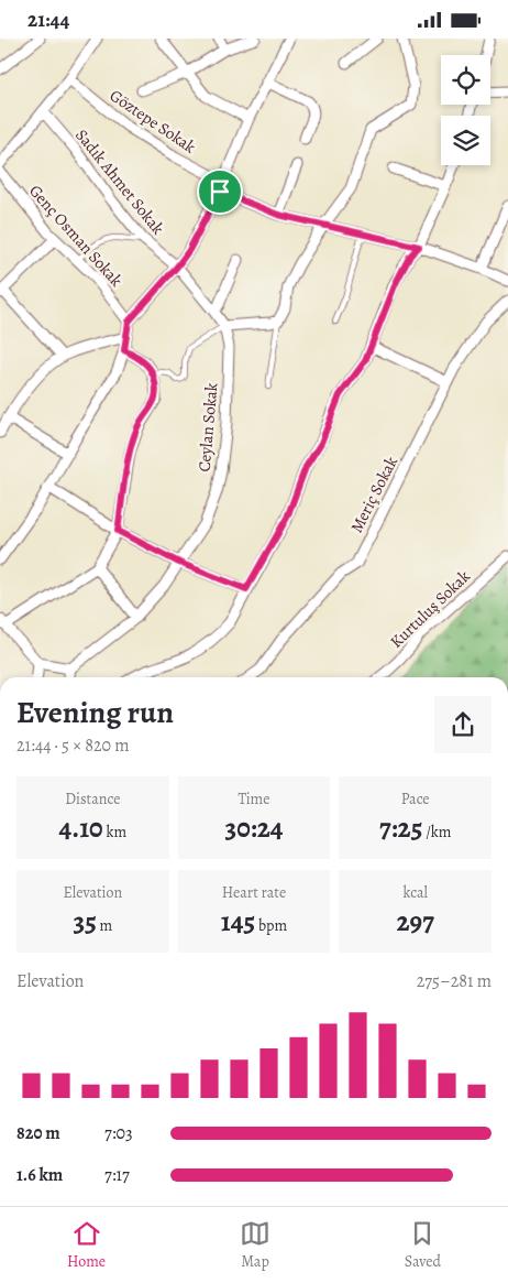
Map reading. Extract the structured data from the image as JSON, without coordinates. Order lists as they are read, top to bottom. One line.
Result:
{"streets":{"street":["Göztepe Sokak","Sadık Ahmet Sokak","Genç Osman Sokak","Ceylan Sokak","Meriç Sokak","Kurtuluş Sokak"]},"crossings":[["Sadık Ahmet Sokak","Ceylan Sokak"]],"page":{"status":"21:44","heading":["Evening run","21:44 · 5 × 820 m"],"stats":[["Distance","4.10 km"],["Time","30:24"],["Pace","7:25 /km"],["Elevation","35 m"],["Heart rate","145 bpm"],["kcal","297"]],"chart":["Elevation","275–281 m"],"list":[{"name":"820 m","note":"7:03"},{"name":"1.6 km","note":"7:17"}],"tabs":["Home","Map","Saved"]}}
